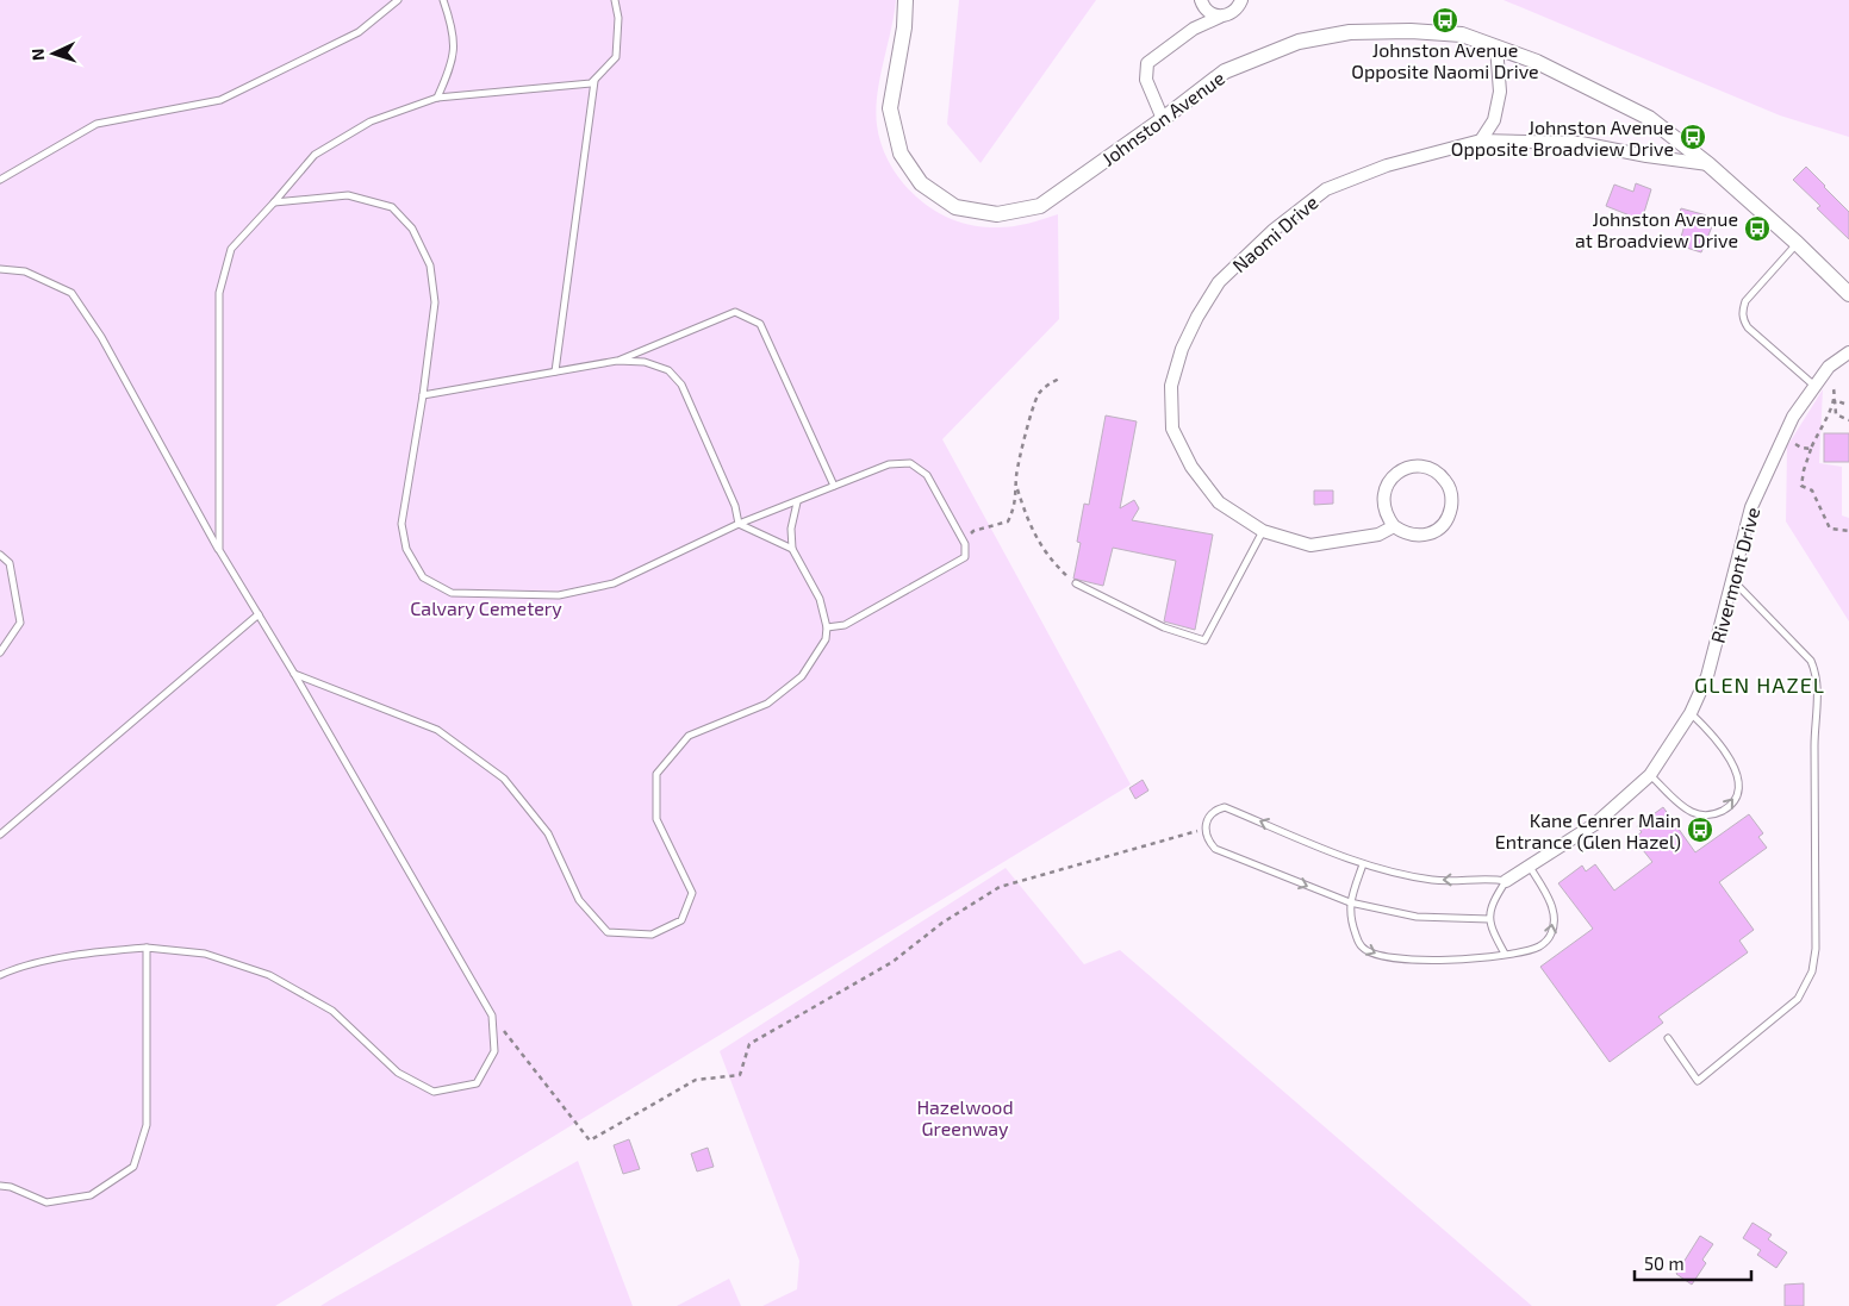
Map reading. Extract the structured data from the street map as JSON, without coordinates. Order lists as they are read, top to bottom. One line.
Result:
{"streets":{"street":["Johnston Avenue","Naomi Drive","Rivermont Drive"]},"crossings":[["Johnston Avenue","Naomi Drive"]],"districts":["GLEN HAZEL"],"parks":["Calvary Cemetery","Hazelwood Greenway"],"places":{"bus stop":["Johnston Avenue Opposite Naomi Drive","Johnston Avenue Opposite Broadview Drive","Johnston Avenue at Broadview Drive","Kane Cenrer Main Entrance (Glen Hazel)"]},"scale_bar":"50 m","north":"left"}
